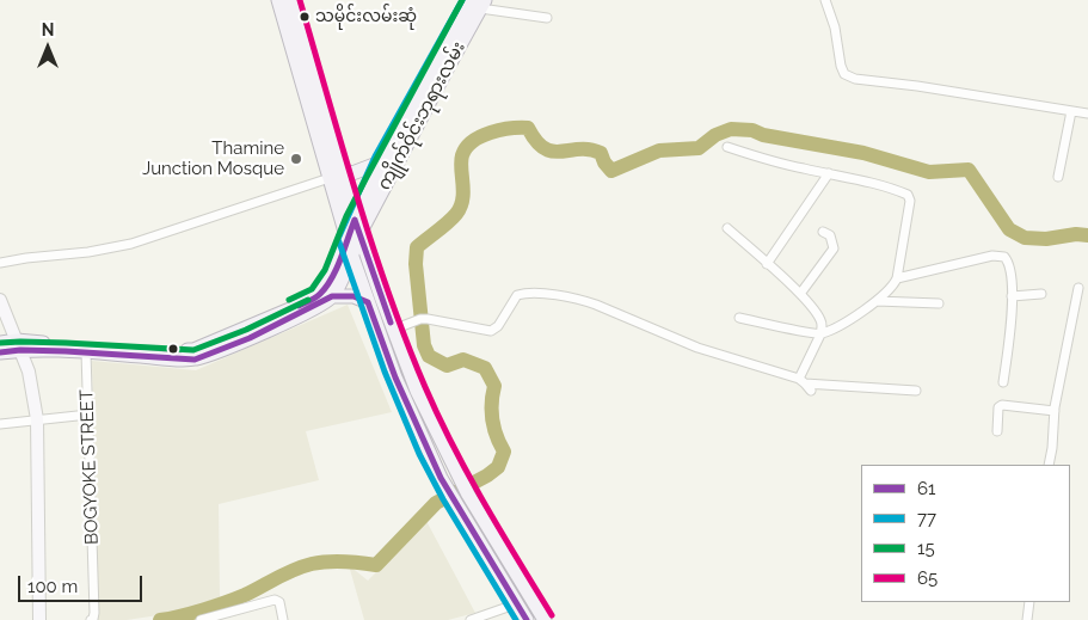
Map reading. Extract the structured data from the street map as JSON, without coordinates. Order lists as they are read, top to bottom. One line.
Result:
{"streets":{"main road":["ကျိုက်ဝိုင်းဘုရားလမ်း"],"street":["BOGYOKE STREET"]},"places":["သမိုင်းလမ်းဆုံ","Thamine Junction Mosque"],"lines":["transit line 77","transit line 15","transit line 65","transit line 61"],"legend":["61","77","15","65"],"scale_bar":"100 m","north":"top"}
